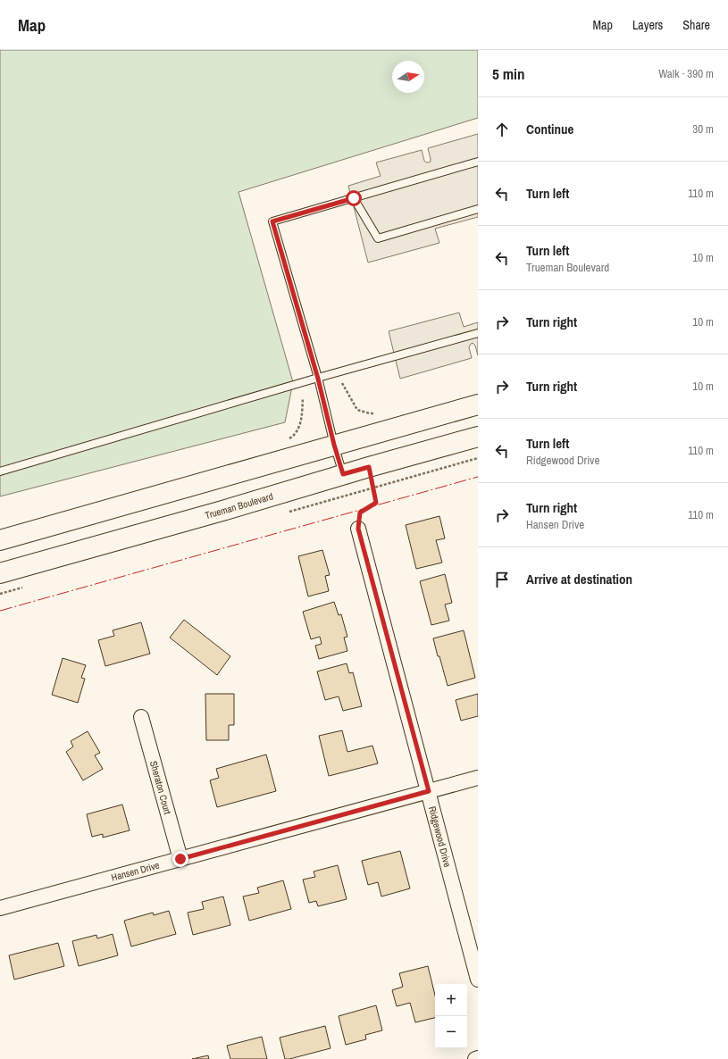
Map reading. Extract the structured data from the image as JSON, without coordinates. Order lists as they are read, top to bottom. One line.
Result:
{"streets":{"main road":["Trueman Boulevard"],"street":["Sheraton Court","Ridgewood Drive","Hansen Drive"]},"crossings":[["Sheraton Court","Hansen Drive"],["Ridgewood Drive","Hansen Drive"]],"north":"right","page":{"header":"Map","nav":["Map","Layers","Share"],"heading":["5 min","Walk · 390 m"],"list":[["Continue","30 m"],["Turn left","110 m"],["Turn left","Trueman Boulevard","10 m"],["Turn right","10 m"],["Turn right","10 m"],["Turn left","Ridgewood Drive","110 m"],["Turn right","Hansen Drive","110 m"],"Arrive at destination"],"map_buttons":["+","−"]}}
